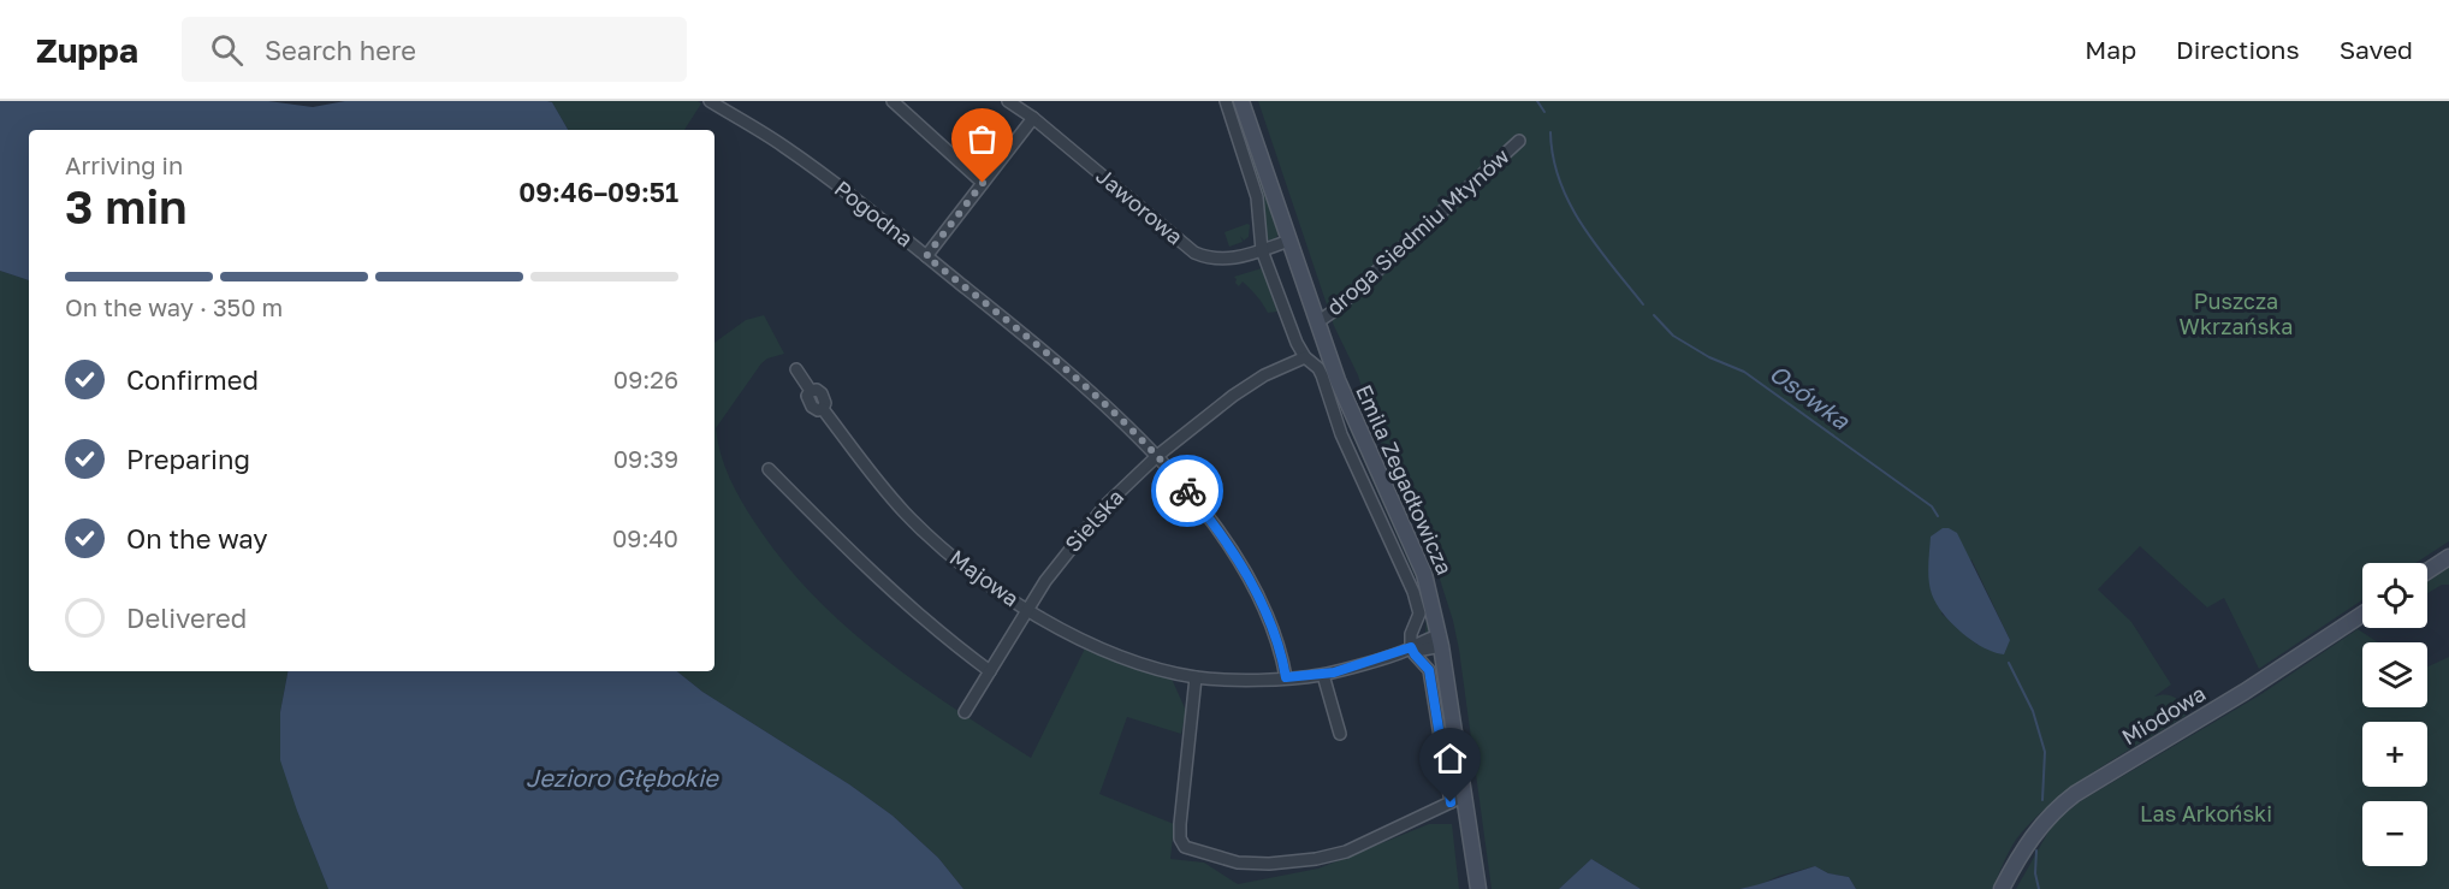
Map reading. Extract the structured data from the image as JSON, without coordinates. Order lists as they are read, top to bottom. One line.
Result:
{"streets":{"main road":["Emila Zegadłowicza","Miodowa"],"street":["Jaworowa","Pogodna","droga Siedmiu Młynów","Sielska","Majowa"]},"crossings":[["Jaworowa","Emila Zegadłowicza"],["Pogodna","Sielska"],["Pogodna","Majowa"],["droga Siedmiu Młynów","Emila Zegadłowicza"],["Emila Zegadłowicza","Majowa"],["Sielska","Majowa"]],"water":["Osówka","Jezioro Głębokie"],"parks":["Puszcza Wkrzańska","Las Arkoński"],"page":{"header":"Zuppa","search":"Search here","nav":["Map","Directions","Saved"],"heading":["3 min","Arriving in","09:46–09:51"],"bar":"On the way · 350 m","list":[["Confirmed","09:26"],["Preparing","09:39"],["On the way","09:40"],"Delivered"],"map_buttons":["+","−"]}}
